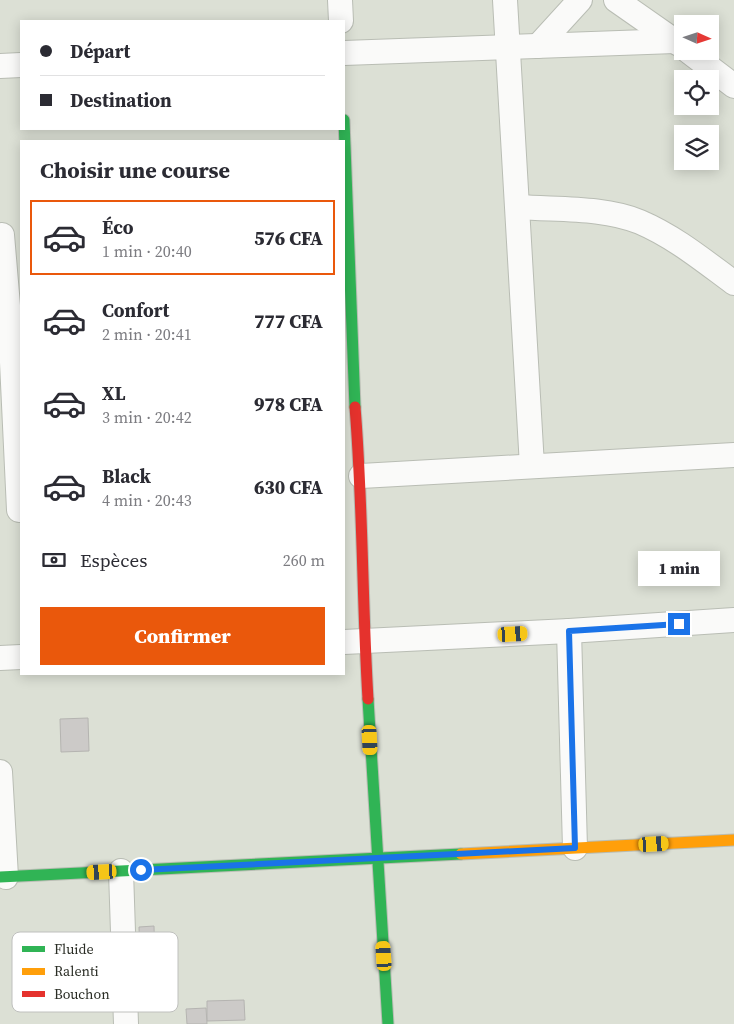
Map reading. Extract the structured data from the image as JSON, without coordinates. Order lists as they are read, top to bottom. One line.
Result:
{"legend":["Fluide","Ralenti","Bouchon"],"north":"right","page":{"banner":["Départ","Destination"],"heading":"Choisir une course","list":[{"name":"Éco","note":"1 min · 20:40","value":"576 CFA"},{"name":"Confort","note":"2 min · 20:41","value":"777 CFA"},{"name":"XL","note":"3 min · 20:42","value":"978 CFA"},{"name":"Black","note":"4 min · 20:43","value":"630 CFA"}],"pay":["Espèces","260 m"],"bubble":"1 min","buttons":"Confirmer"}}
